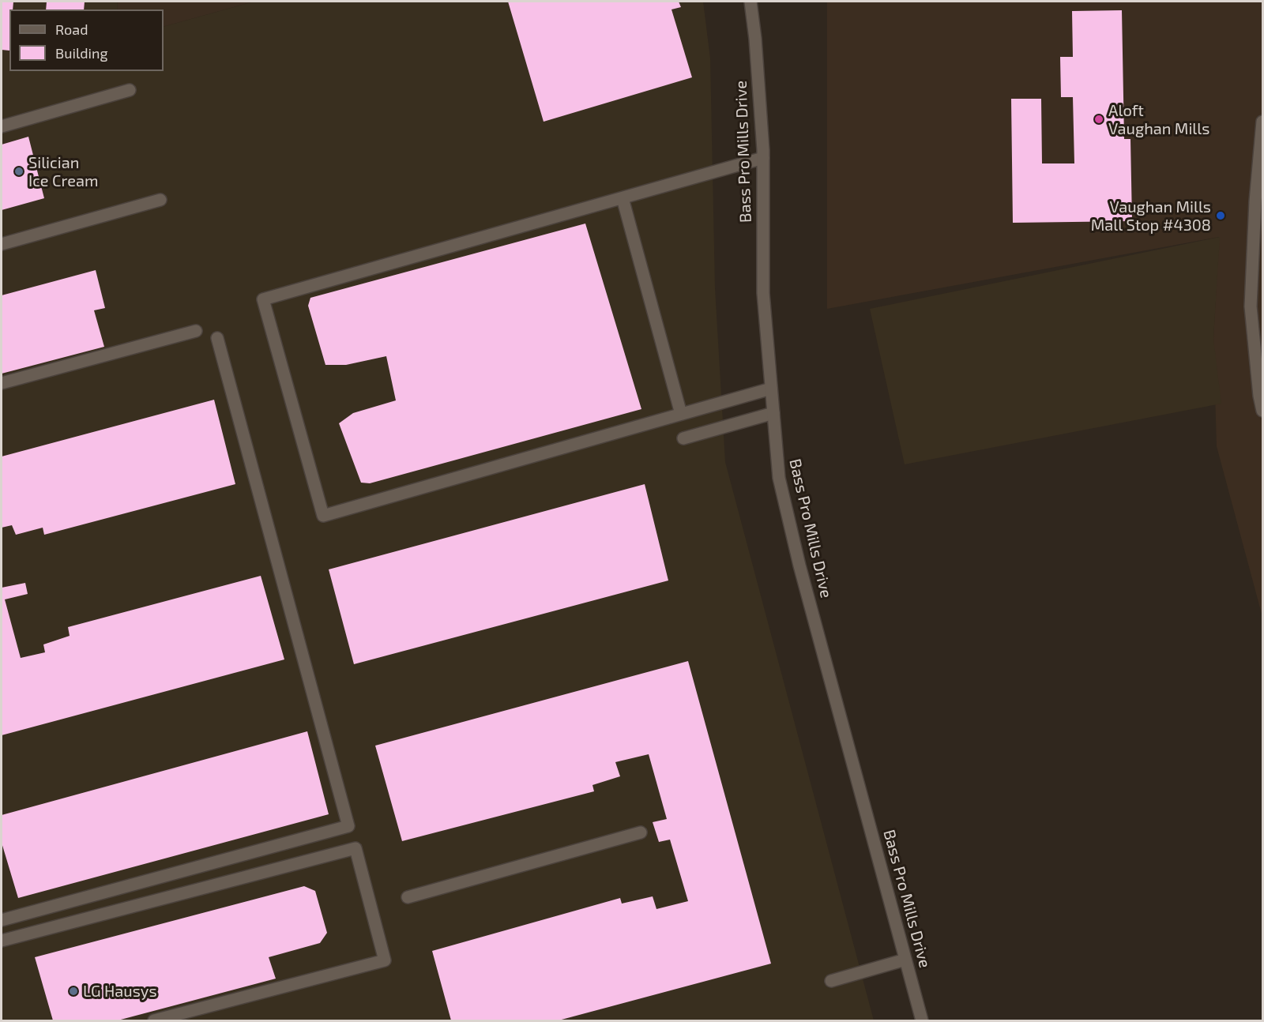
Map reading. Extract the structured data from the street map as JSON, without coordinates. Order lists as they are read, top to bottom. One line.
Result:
{"streets":{"street":["Bass Pro Mills Drive"]},"places":["Aloft Vaughan Mills","Silician Ice Cream","Vaughan Mills Mall Stop #4308","LG Hausys"],"legend":["Road","Building"]}
